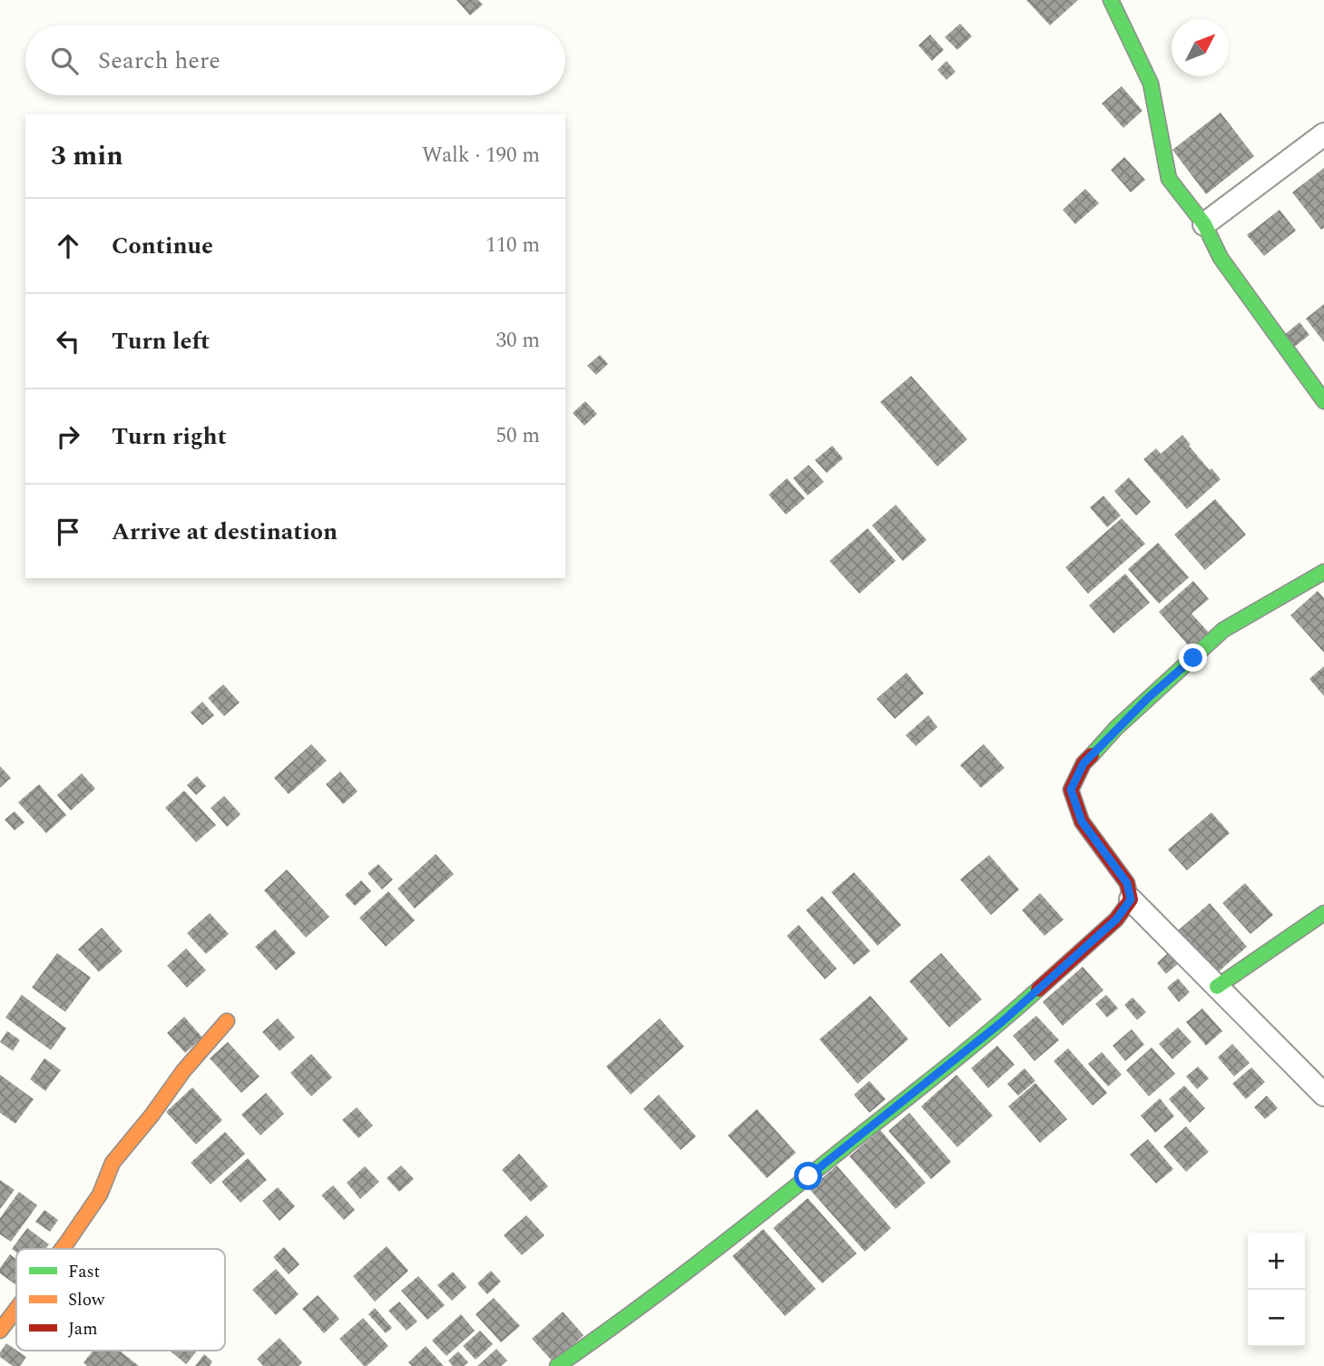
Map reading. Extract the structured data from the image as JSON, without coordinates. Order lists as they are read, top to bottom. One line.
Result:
{"legend":["Fast","Slow","Jam"],"north":"top right","page":{"search":"Search here","heading":["3 min","Walk · 190 m"],"list":[["Continue","110 m"],["Turn left","30 m"],["Turn right","50 m"],"Arrive at destination"],"map_buttons":["+","−"]}}
